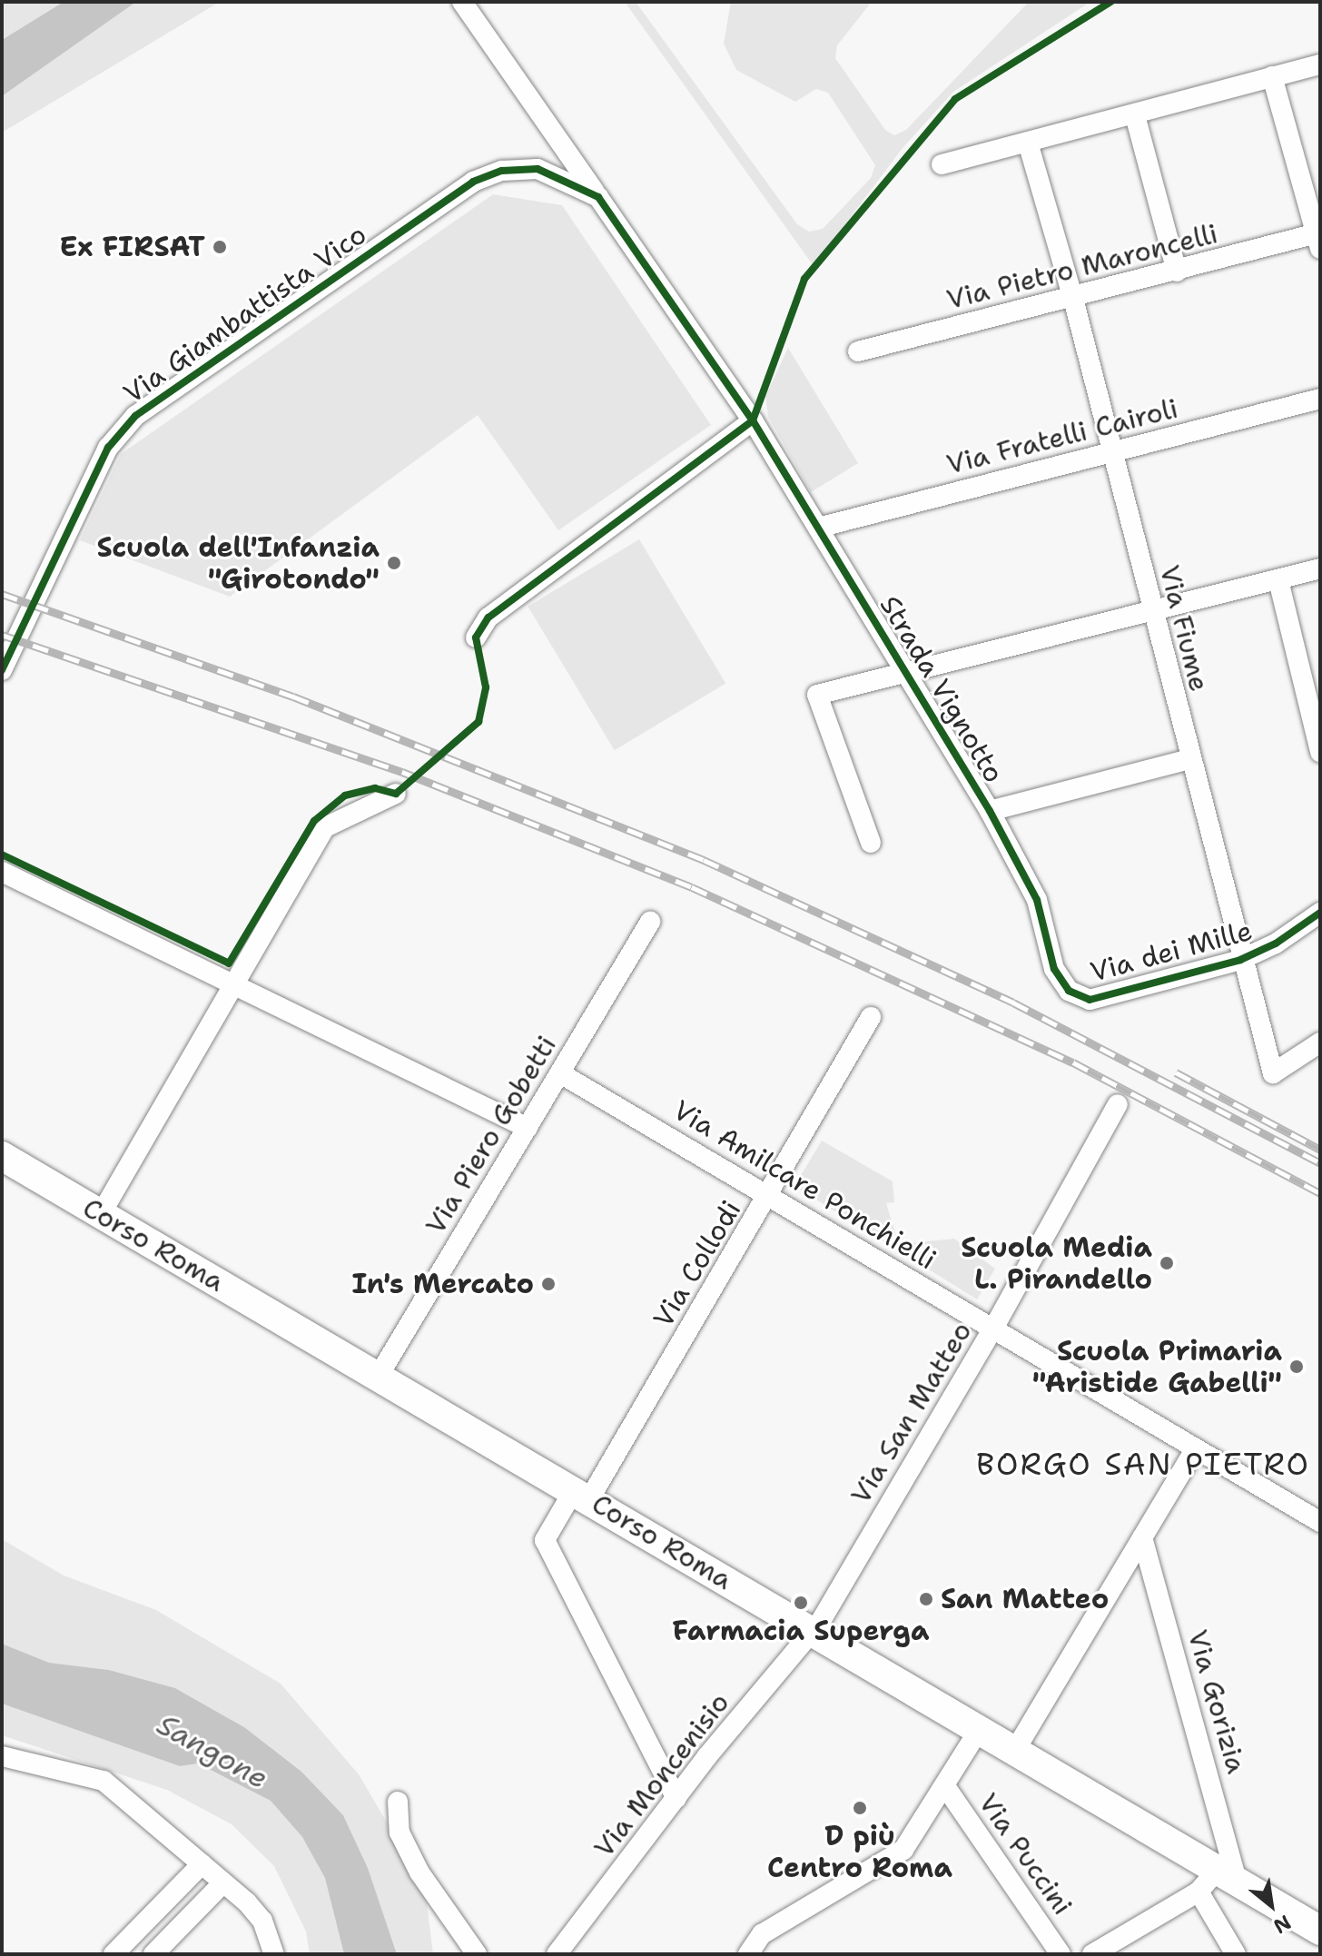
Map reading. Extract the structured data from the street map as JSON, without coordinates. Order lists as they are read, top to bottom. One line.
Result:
{"streets":{"street":["Via Pietro Maroncelli","Via Giambattista Vico","Via Fratelli Cairoli","Via Fiume","Strada Vignotto","Via dei Mille","Via Piero Gobetti","Via Amilcare Ponchielli","Corso Roma","Via Collodi","Via San Matteo","Via Gorizia","Via Moncenisio","Via Puccini"]},"crossings":[["Via Pietro Maroncelli","Via Fiume"],["Via Giambattista Vico","Strada Vignotto"],["Via Fratelli Cairoli","Via Fiume"],["Via Fratelli Cairoli","Strada Vignotto"],["Via Fiume","Via dei Mille"],["Strada Vignotto","Via dei Mille"],["Via Piero Gobetti","Via Amilcare Ponchielli"],["Via Piero Gobetti","Corso Roma"],["Via Amilcare Ponchielli","Via Collodi"],["Via Amilcare Ponchielli","Via San Matteo"],["Corso Roma","Via Collodi"],["Corso Roma","Via San Matteo"],["Corso Roma","Via Gorizia"],["Corso Roma","Via Moncenisio"],["Via Collodi","Via Moncenisio"],["Via San Matteo","Via Moncenisio"]],"districts":["BORGO SAN PIETRO"],"water":["Sangone"],"places":["Ex FIRSAT","Scuola dell'Infanzia \"Girotondo\"","Scuola Media L. Pirandello","In's Mercato","Scuola Primaria \"Aristide Gabelli\"","San Matteo","Farmacia Superga","D più Centro Roma"],"north":"bottom right"}
